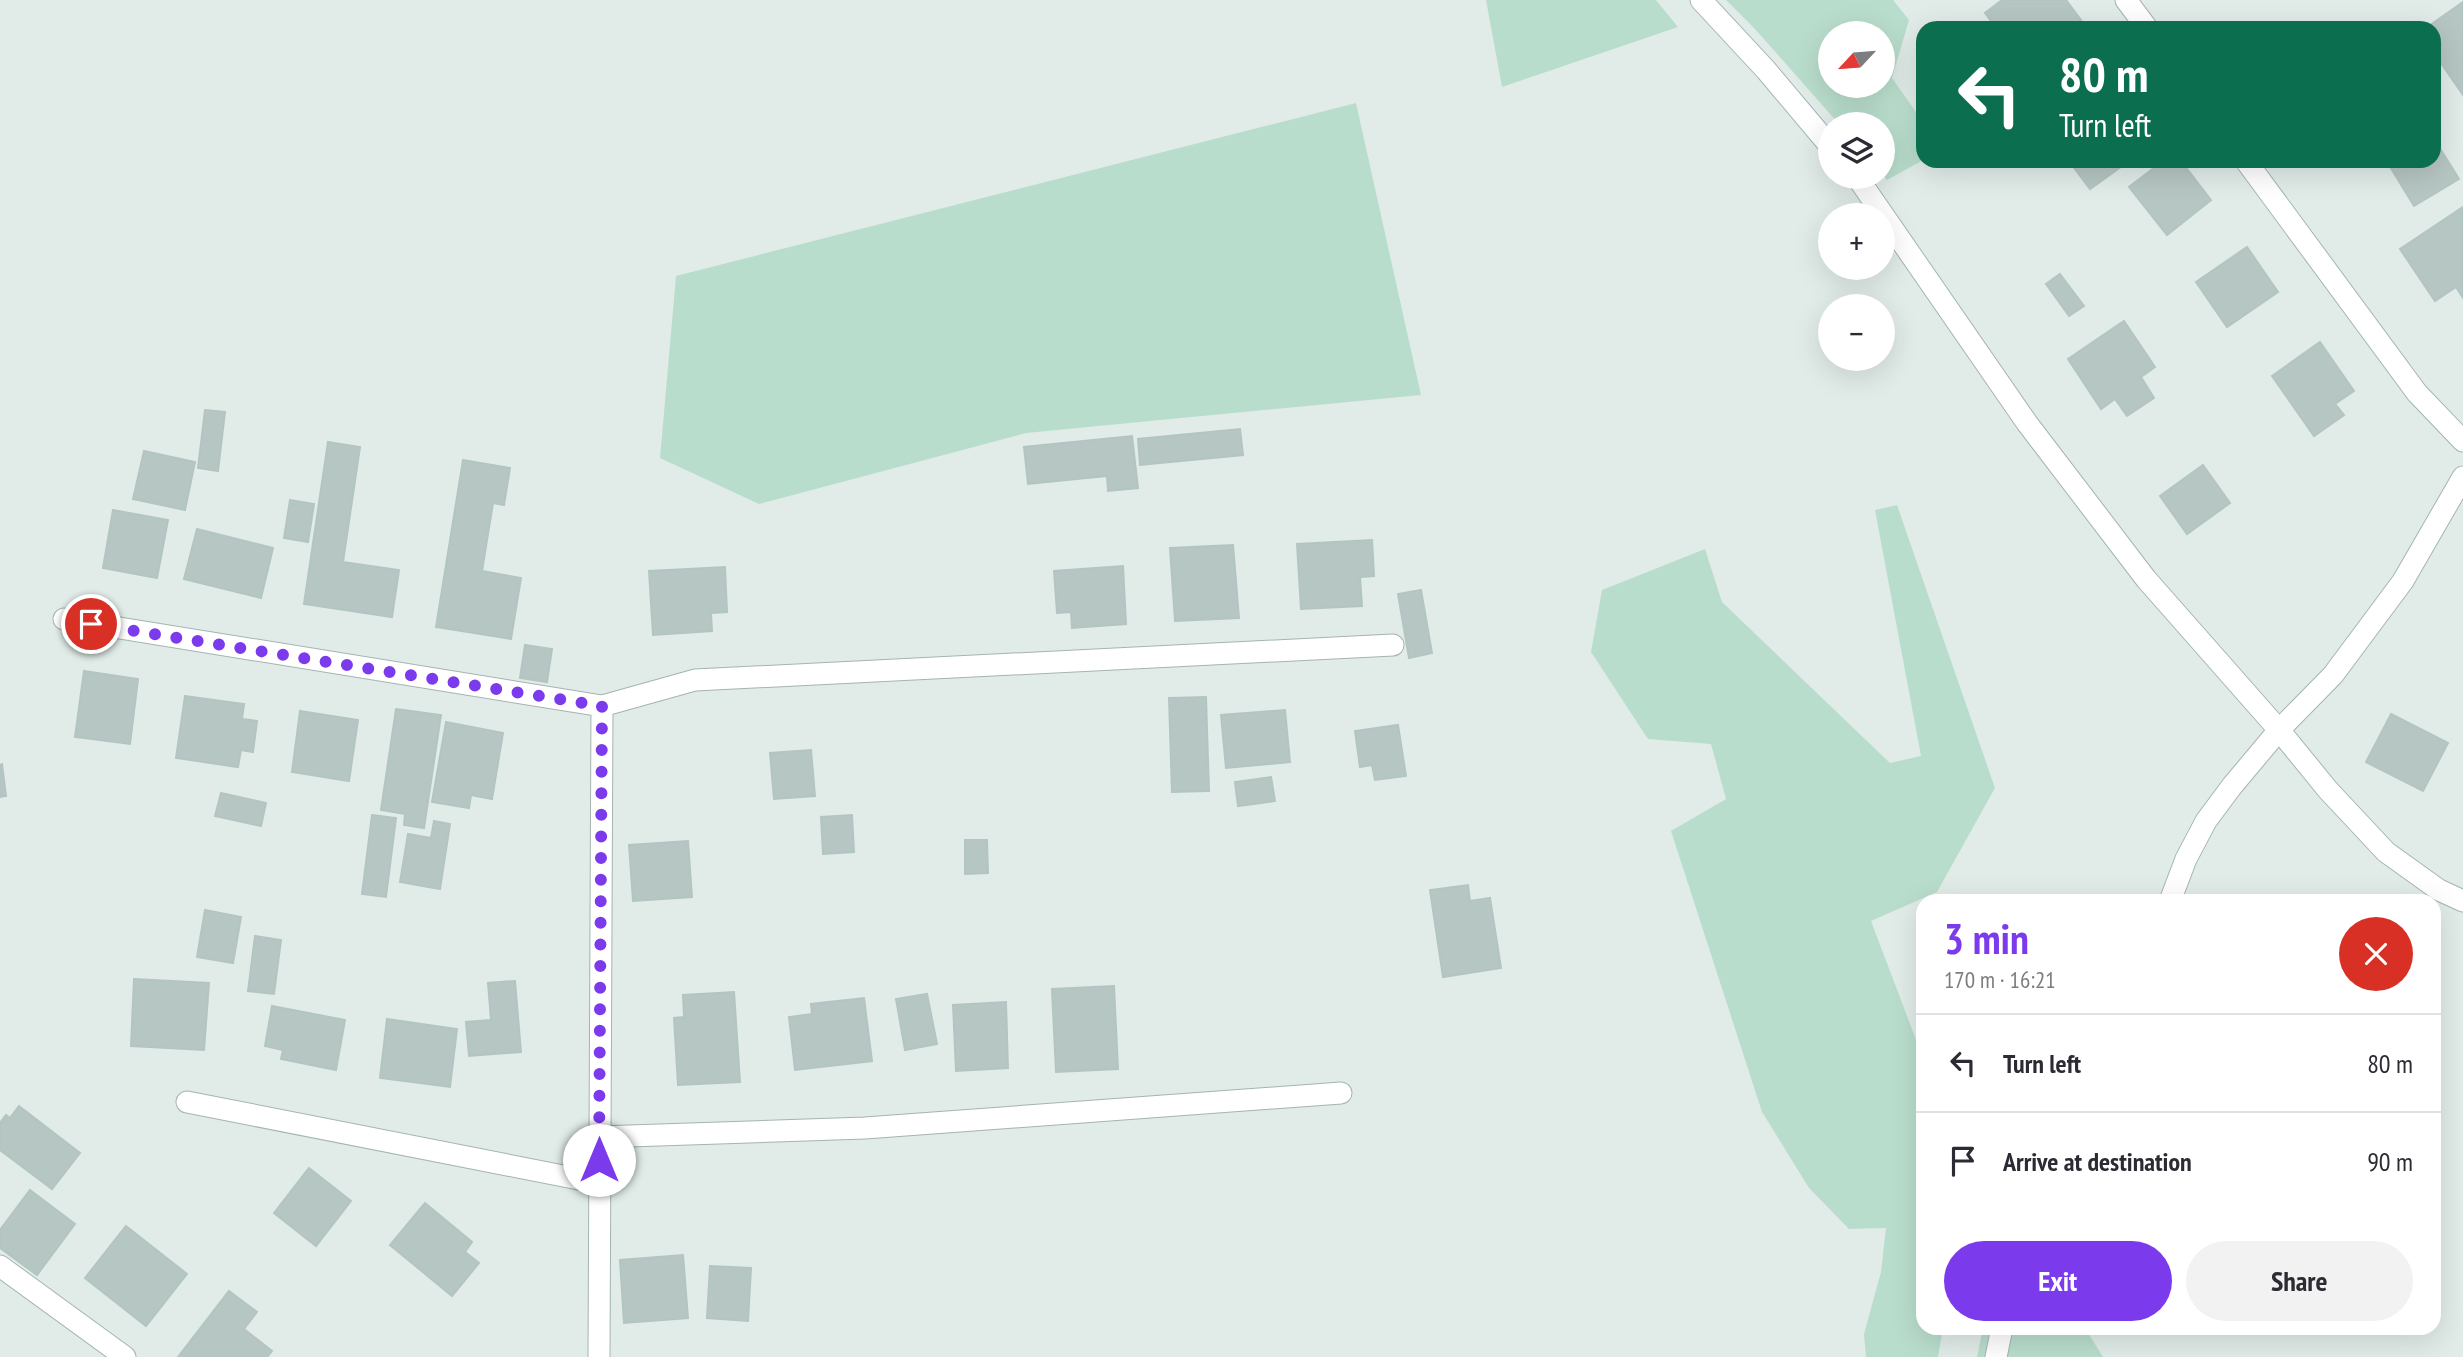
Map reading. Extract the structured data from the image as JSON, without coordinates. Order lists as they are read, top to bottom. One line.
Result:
{"north":"bottom left","page":{"map_buttons":["+","−"],"turn":["80 m","Turn left"],"heading":["3 min","170 m · 16:21"],"list":[{"name":"Turn left","value":"80 m"},{"name":"Arrive at destination","value":"90 m"}],"buttons":["Exit","Share"]}}
